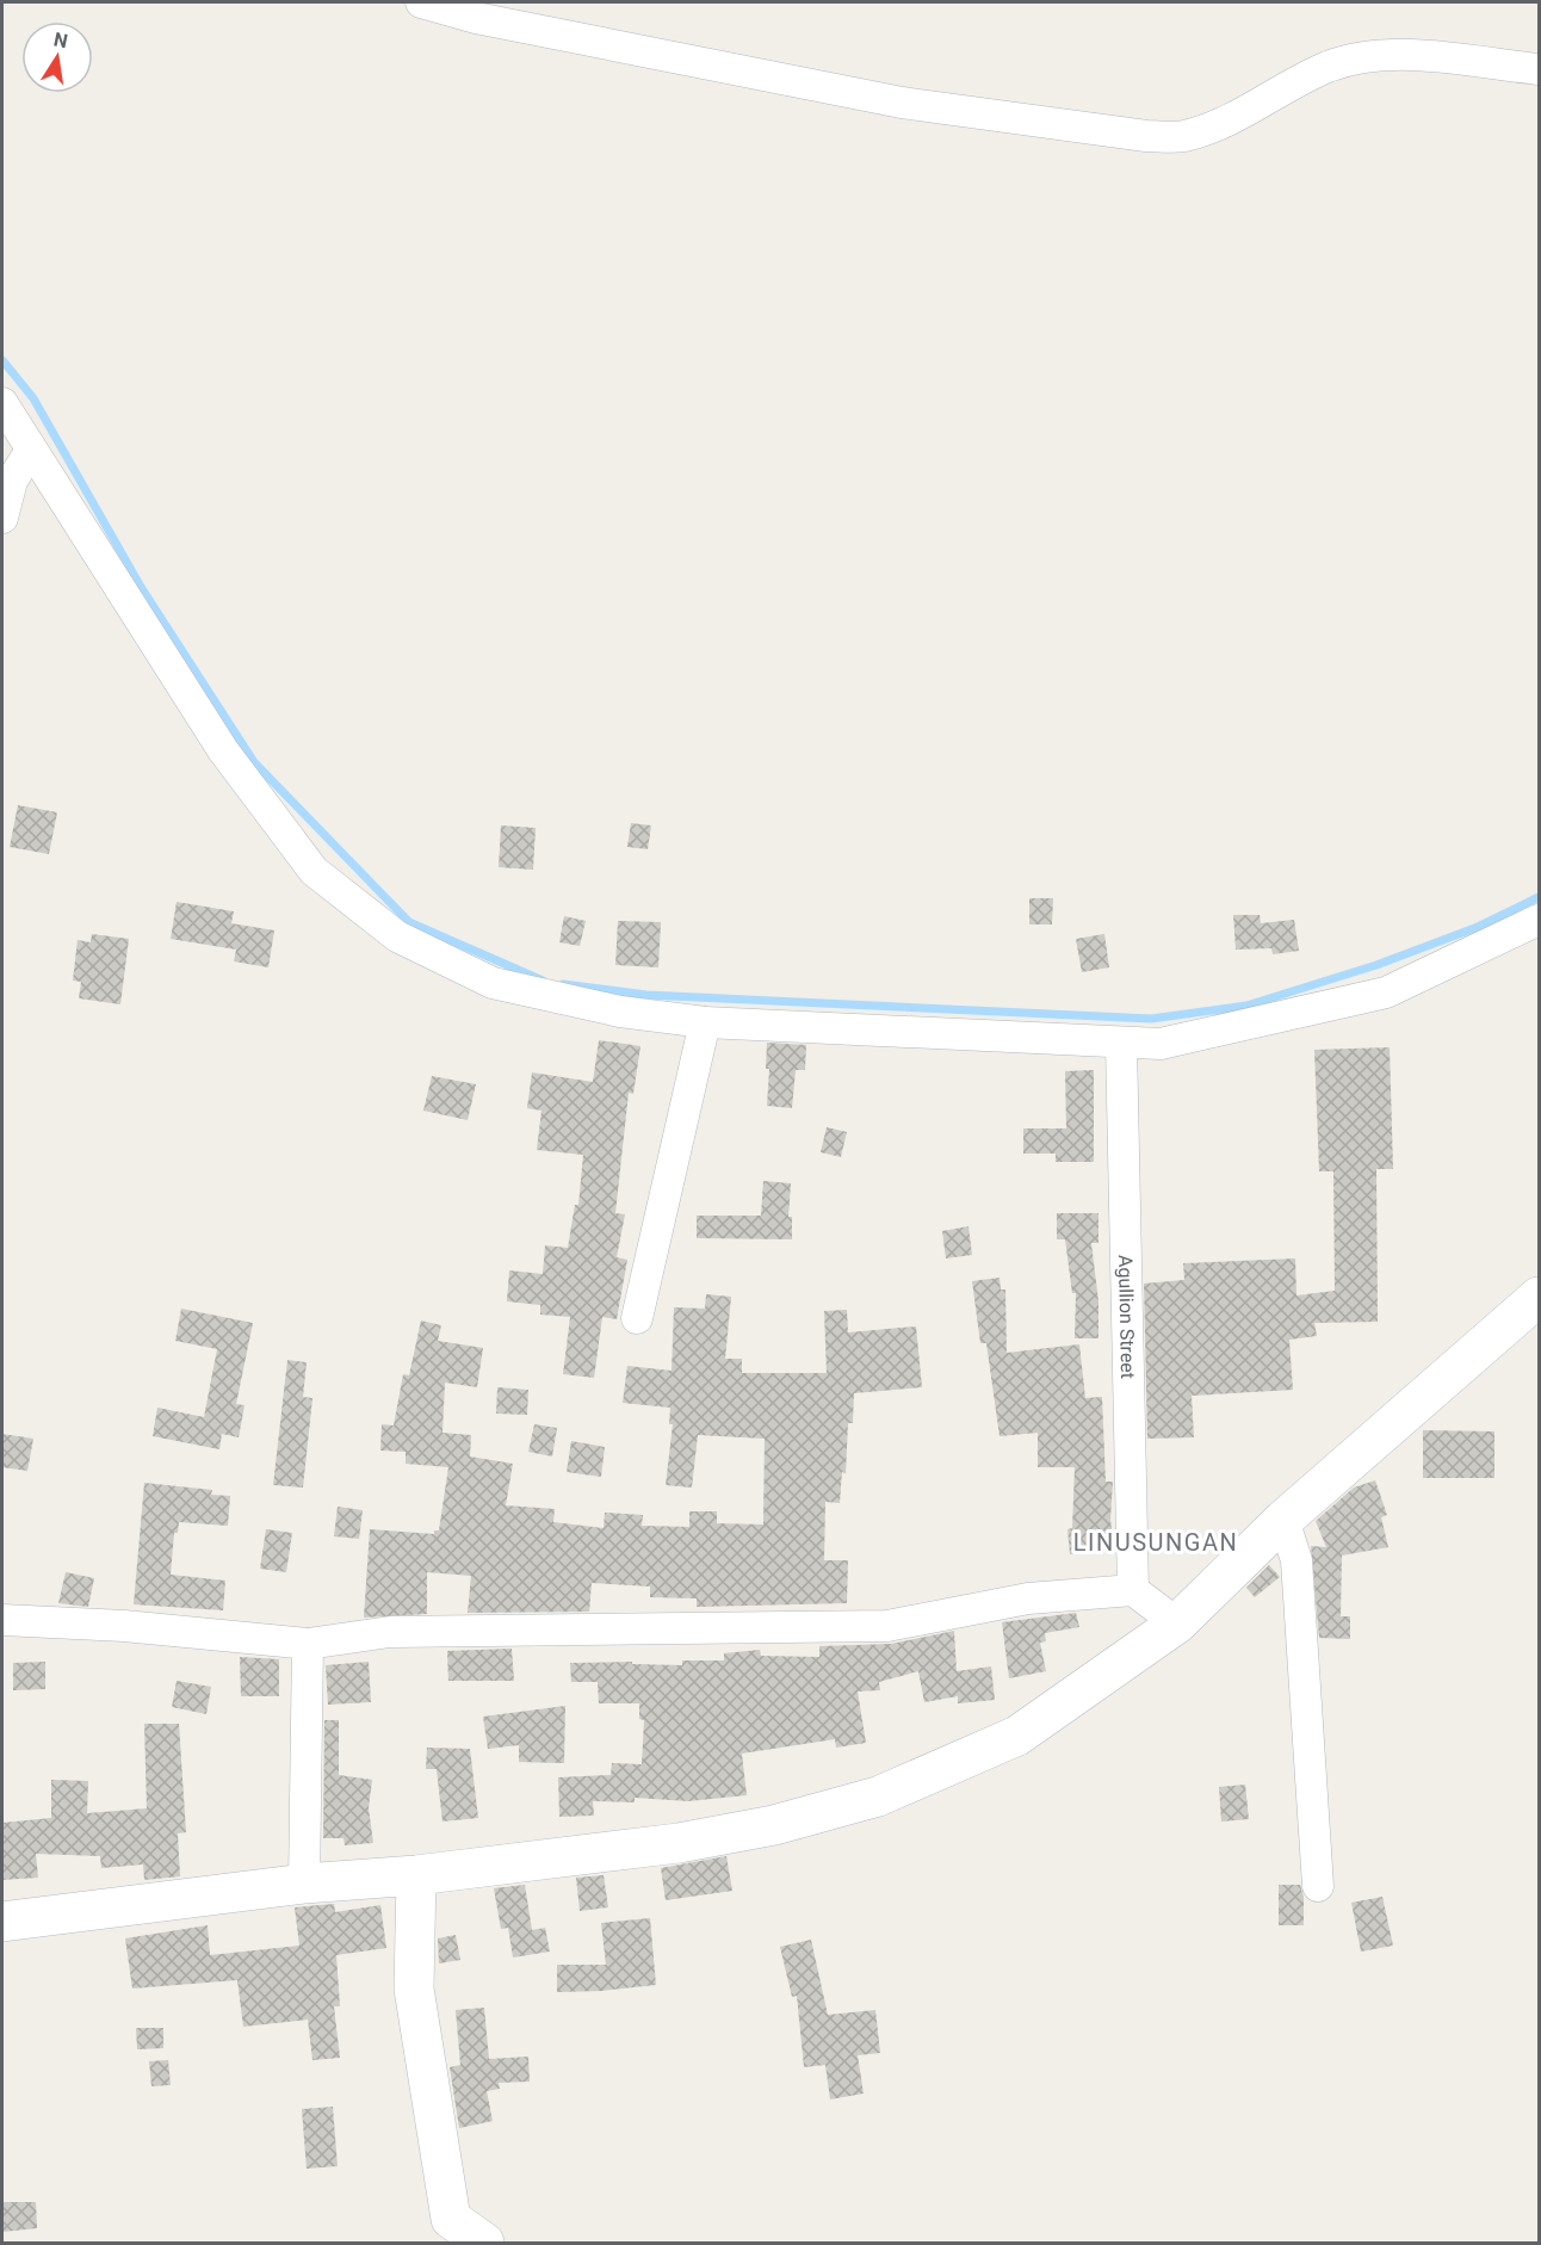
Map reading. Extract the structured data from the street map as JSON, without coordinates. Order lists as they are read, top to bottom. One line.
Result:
{"streets":{"street":["Agullion Street"]},"districts":["LINUSUNGAN"],"north":"top"}
